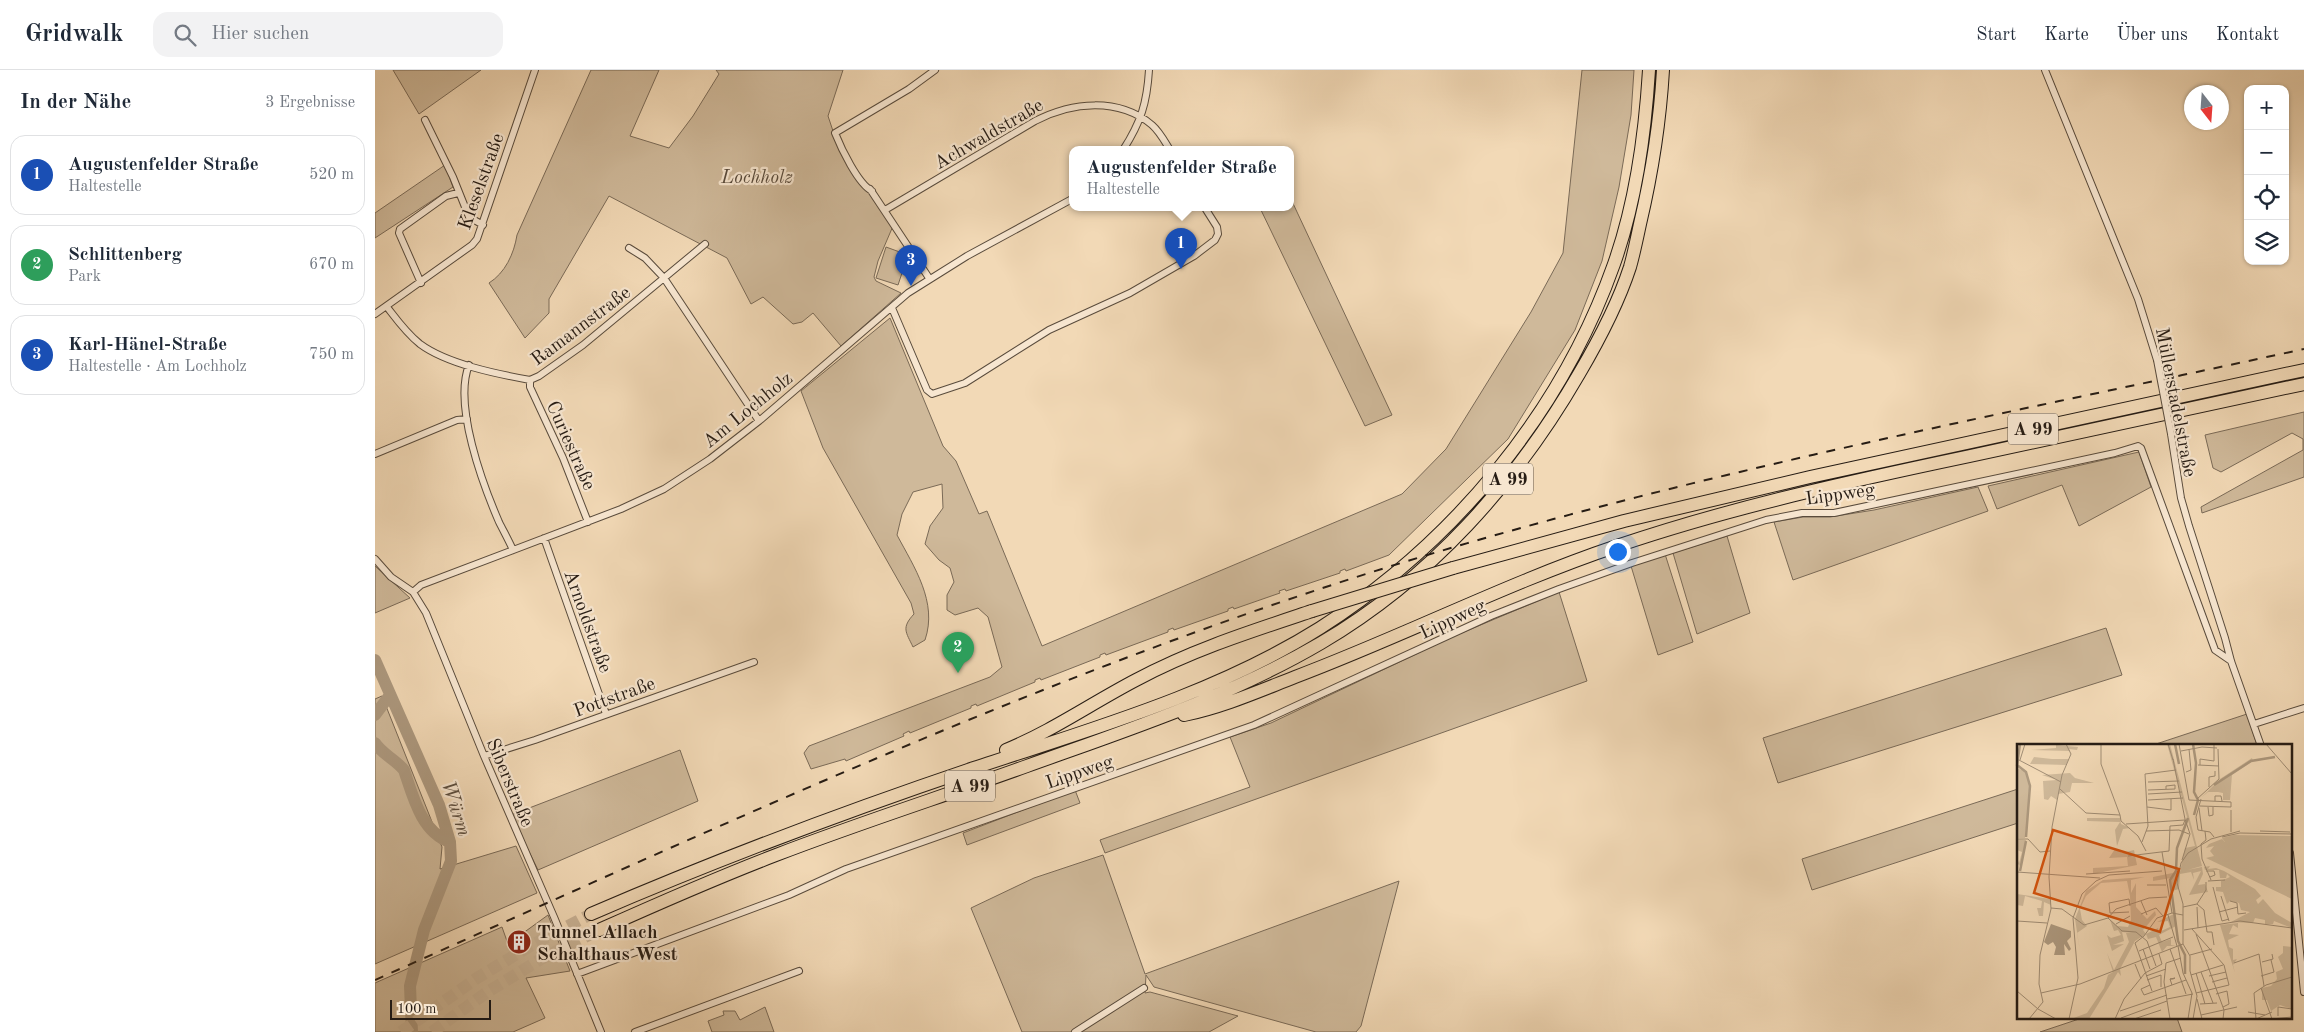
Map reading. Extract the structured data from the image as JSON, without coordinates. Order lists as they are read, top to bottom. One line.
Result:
{"streets":{"highway":["A 99"],"street":["Achwaldstraße","Kleselstraße","Ramannstraße","Müllerstadelstraße","Am Lochholz","Curiestraße","Lippweg","Arnoldstraße","Pottstraße","Siberstraße"]},"crossings":[["Kleselstraße","Ramannstraße"],["Ramannstraße","Curiestraße"],["Müllerstadelstraße","Lippweg"],["Am Lochholz","Curiestraße"],["Am Lochholz","Arnoldstraße"],["Am Lochholz","Siberstraße"],["Lippweg","Siberstraße"],["Arnoldstraße","Pottstraße"],["Pottstraße","Siberstraße"]],"water":["Würm"],"parks":["Lochholz"],"places":{"building":["Tunnel Allach Schalthaus West"]},"scale_bar":"100 m","north":"bottom","page":{"header":"Gridwalk","search":"Hier suchen","nav":["Start","Karte","Über uns","Kontakt"],"heading":["In der Nähe","3 Ergebnisse"],"map_buttons":["+","−"],"list":[{"mark":"1","name":"Augustenfelder Straße","note":"Haltestelle","value":"520 m"},{"mark":"2","name":"Schlittenberg","note":"Park","value":"670 m"},{"mark":"3","name":"Karl-Hänel-Straße","note":"Haltestelle · Am Lochholz","value":"750 m"}],"popup":["Augustenfelder Straße","Haltestelle"],"pins":["1","3","2"],"scale":"100 m"}}
